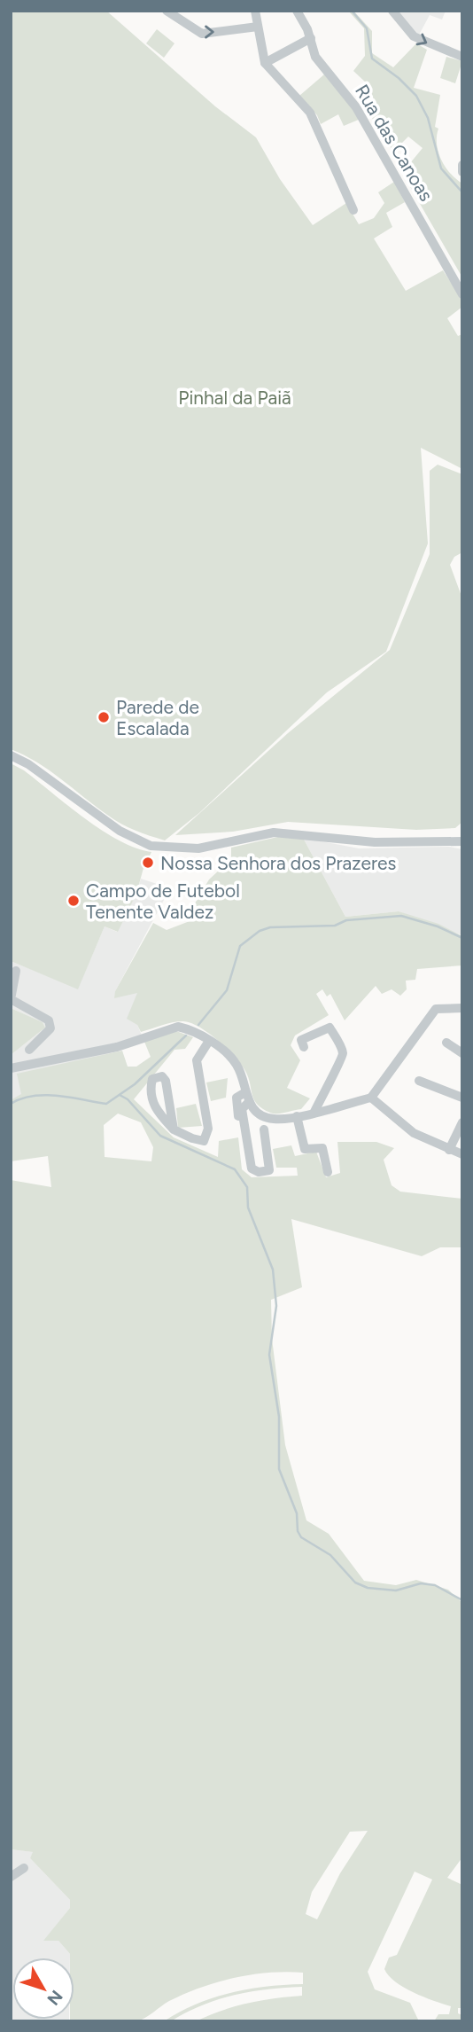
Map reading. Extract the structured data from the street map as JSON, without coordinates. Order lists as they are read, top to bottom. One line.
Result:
{"streets":{"street":["Rua das Canoas"]},"parks":["Pinhal da Paiã"],"places":["Parede de Escalada","Nossa Senhora dos Prazeres","Campo de Futebol Tenente Valdez"],"north":"bottom right"}
